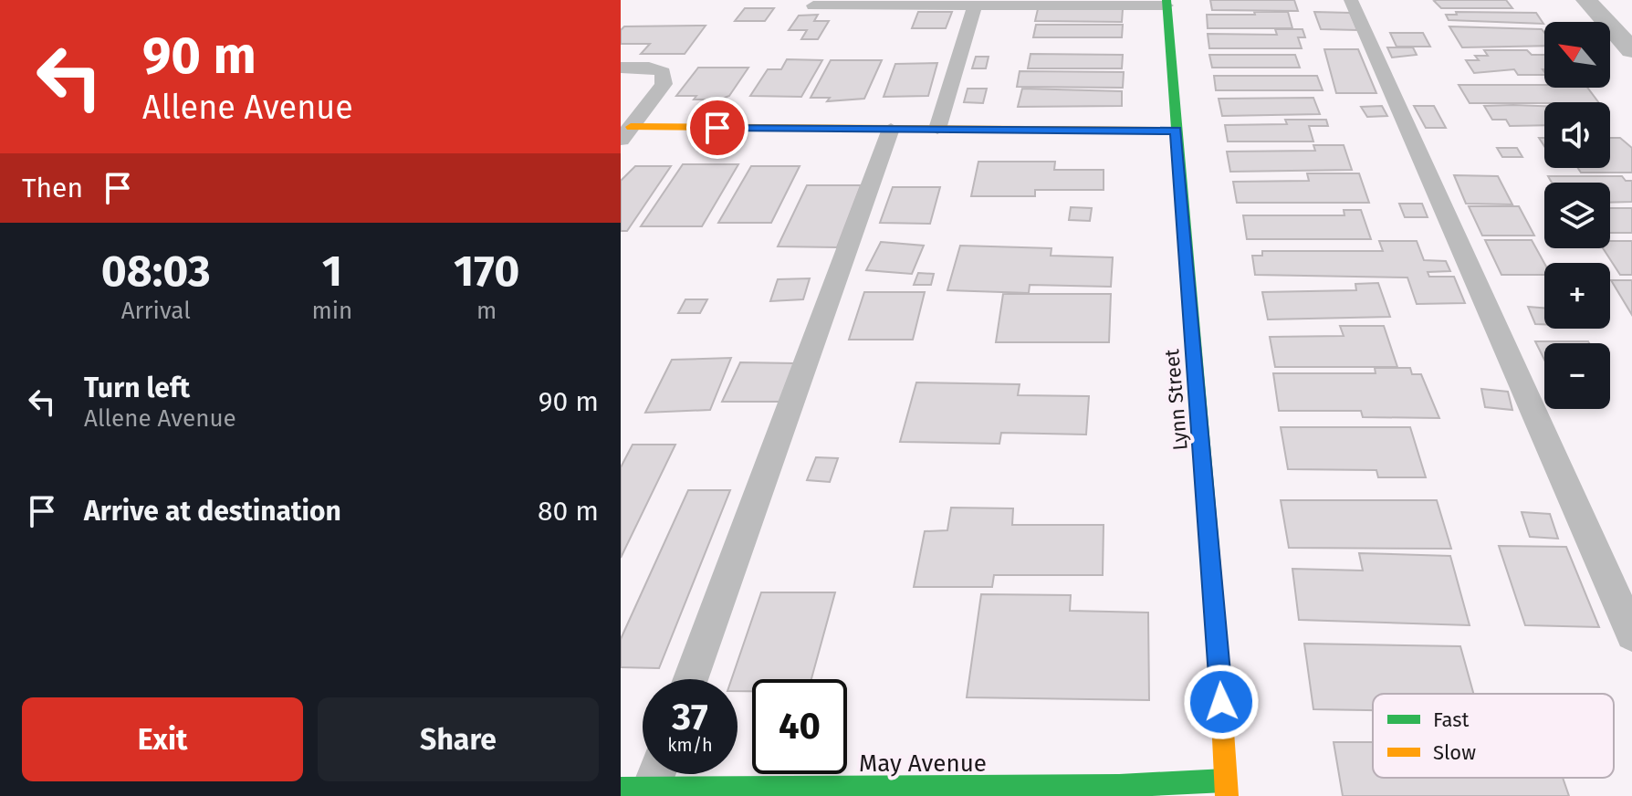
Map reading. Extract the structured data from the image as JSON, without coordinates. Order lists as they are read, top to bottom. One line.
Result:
{"streets":{"street":["Lynn Street","May Avenue"]},"crossings":[["Lynn Street","May Avenue"]],"legend":["Fast","Slow"],"north":"top left","page":{"turn":["90 m","Allene Avenue"],"map_buttons":["+","−"],"then":"Then","eta":["08:03","Arrival","1","min","170","m"],"list":[{"name":"Turn left","note":"Allene Avenue","value":"90 m"},{"name":"Arrive at destination","value":"80 m"}],"speed":"37 km/h","limit":"40","buttons":["Exit","Share"]}}
